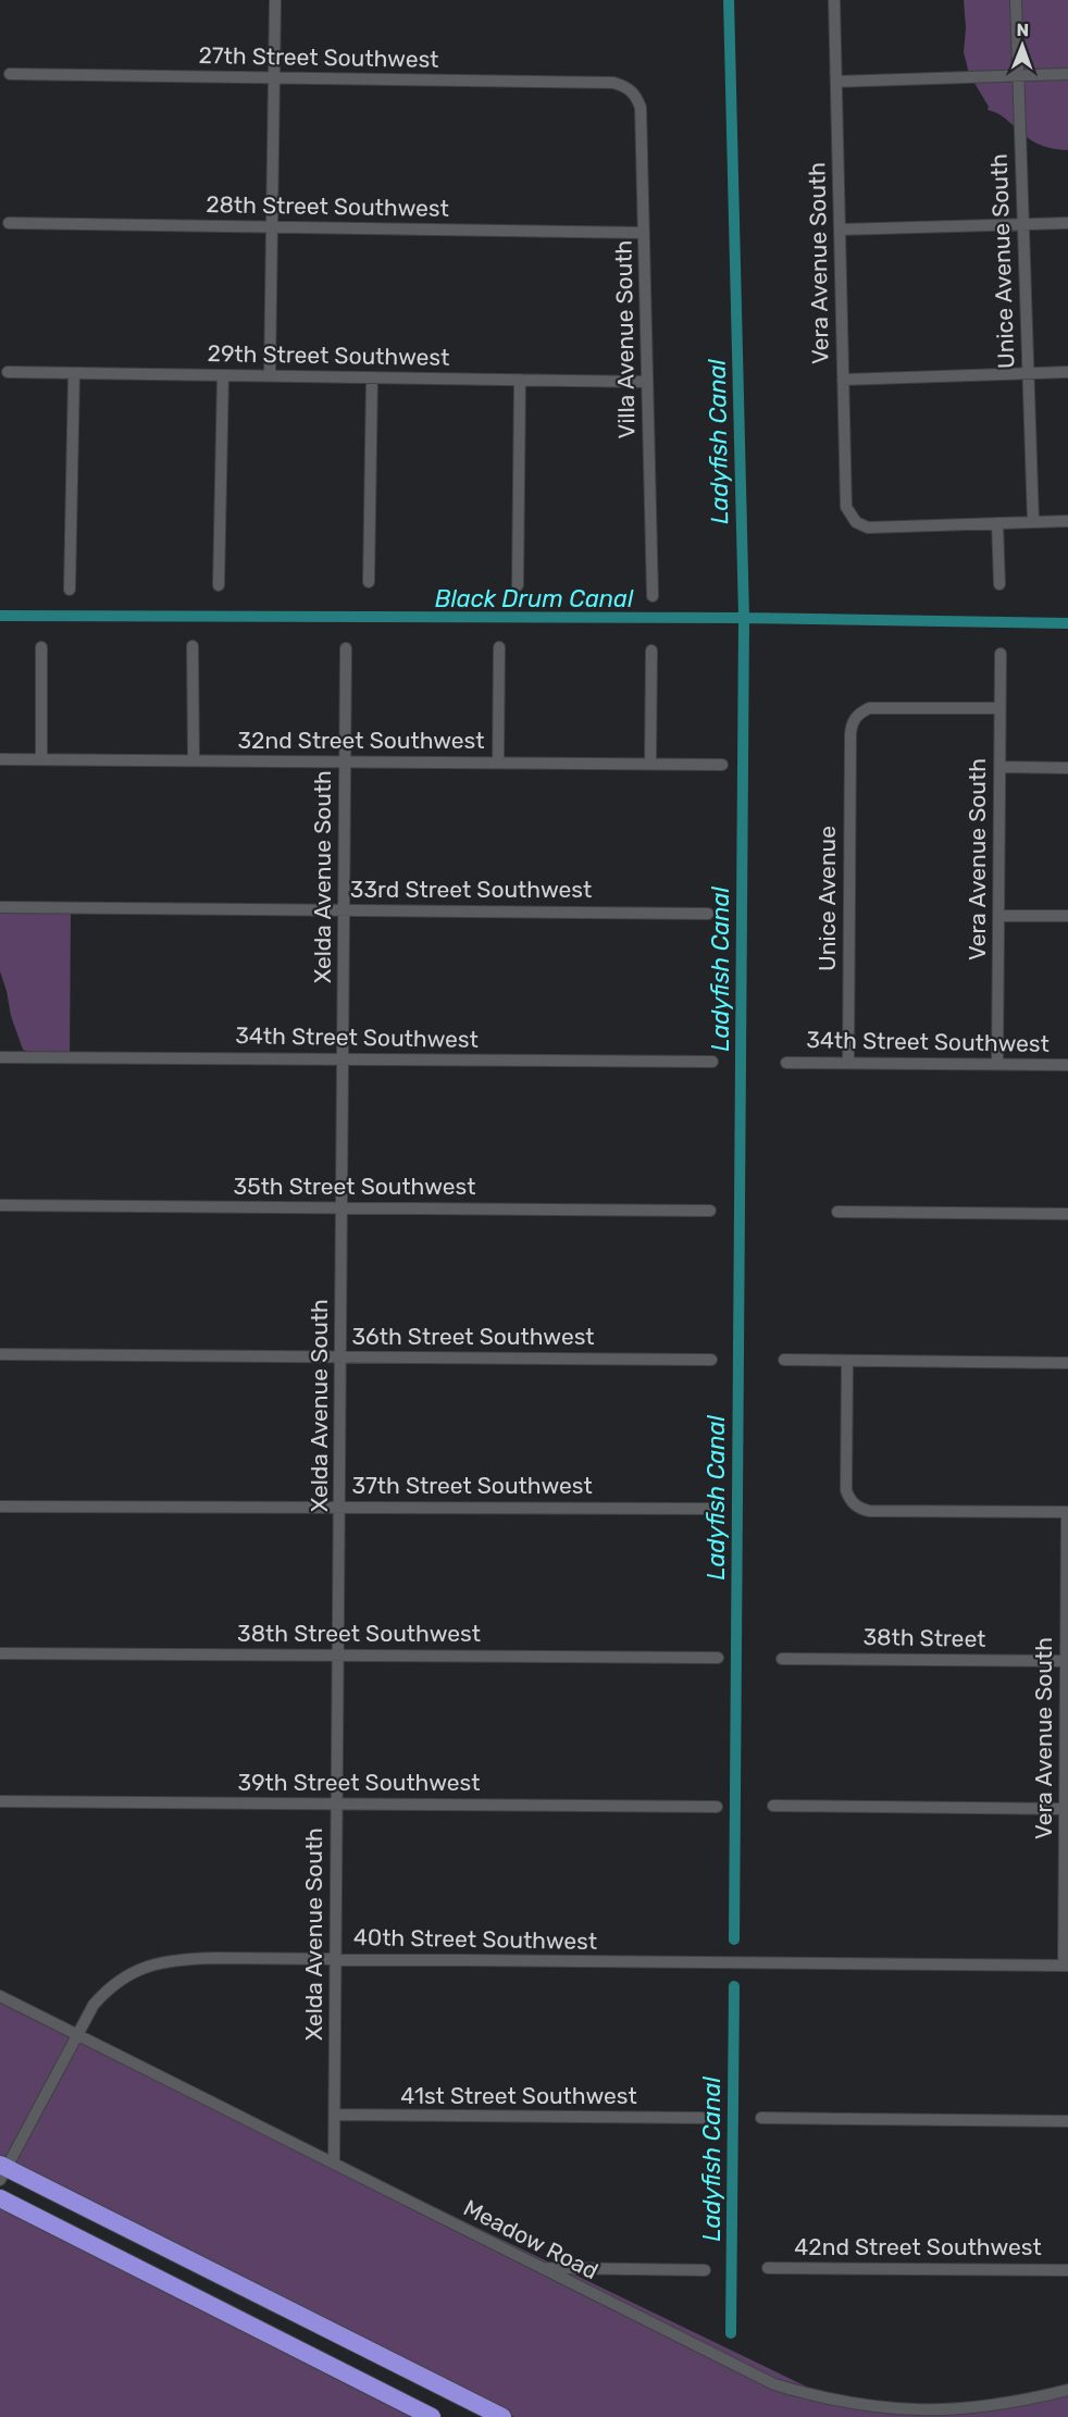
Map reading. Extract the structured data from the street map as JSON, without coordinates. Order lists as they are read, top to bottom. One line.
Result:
{"streets":{"street":["27th Street Southwest","28th Street Southwest","Unice Avenue South","Vera Avenue South","Villa Avenue South","29th Street Southwest","32nd Street Southwest","Xelda Avenue South","33rd Street Southwest","Unice Avenue","34th Street Southwest","35th Street Southwest","36th Street Southwest","37th Street Southwest","38th Street Southwest","38th Street","39th Street Southwest","40th Street Southwest","41st Street Southwest","Meadow Road","42nd Street Southwest"]},"crossings":[["27th Street Southwest","Villa Avenue South"],["28th Street Southwest","Villa Avenue South"],["Vera Avenue South","Unice Avenue"],["Vera Avenue South","34th Street Southwest"],["Vera Avenue South","38th Street"],["Vera Avenue South","40th Street Southwest"],["Villa Avenue South","29th Street Southwest"],["32nd Street Southwest","Xelda Avenue South"],["Xelda Avenue South","33rd Street Southwest"],["Xelda Avenue South","34th Street Southwest"],["Xelda Avenue South","35th Street Southwest"],["Xelda Avenue South","36th Street Southwest"],["Xelda Avenue South","37th Street Southwest"],["Xelda Avenue South","38th Street Southwest"],["Xelda Avenue South","39th Street Southwest"],["Xelda Avenue South","40th Street Southwest"],["Xelda Avenue South","41st Street Southwest"],["Xelda Avenue South","Meadow Road"],["Unice Avenue","34th Street Southwest"],["40th Street Southwest","Meadow Road"]],"water":["Ladyfish Canal","Black Drum Canal"],"north":"top"}
